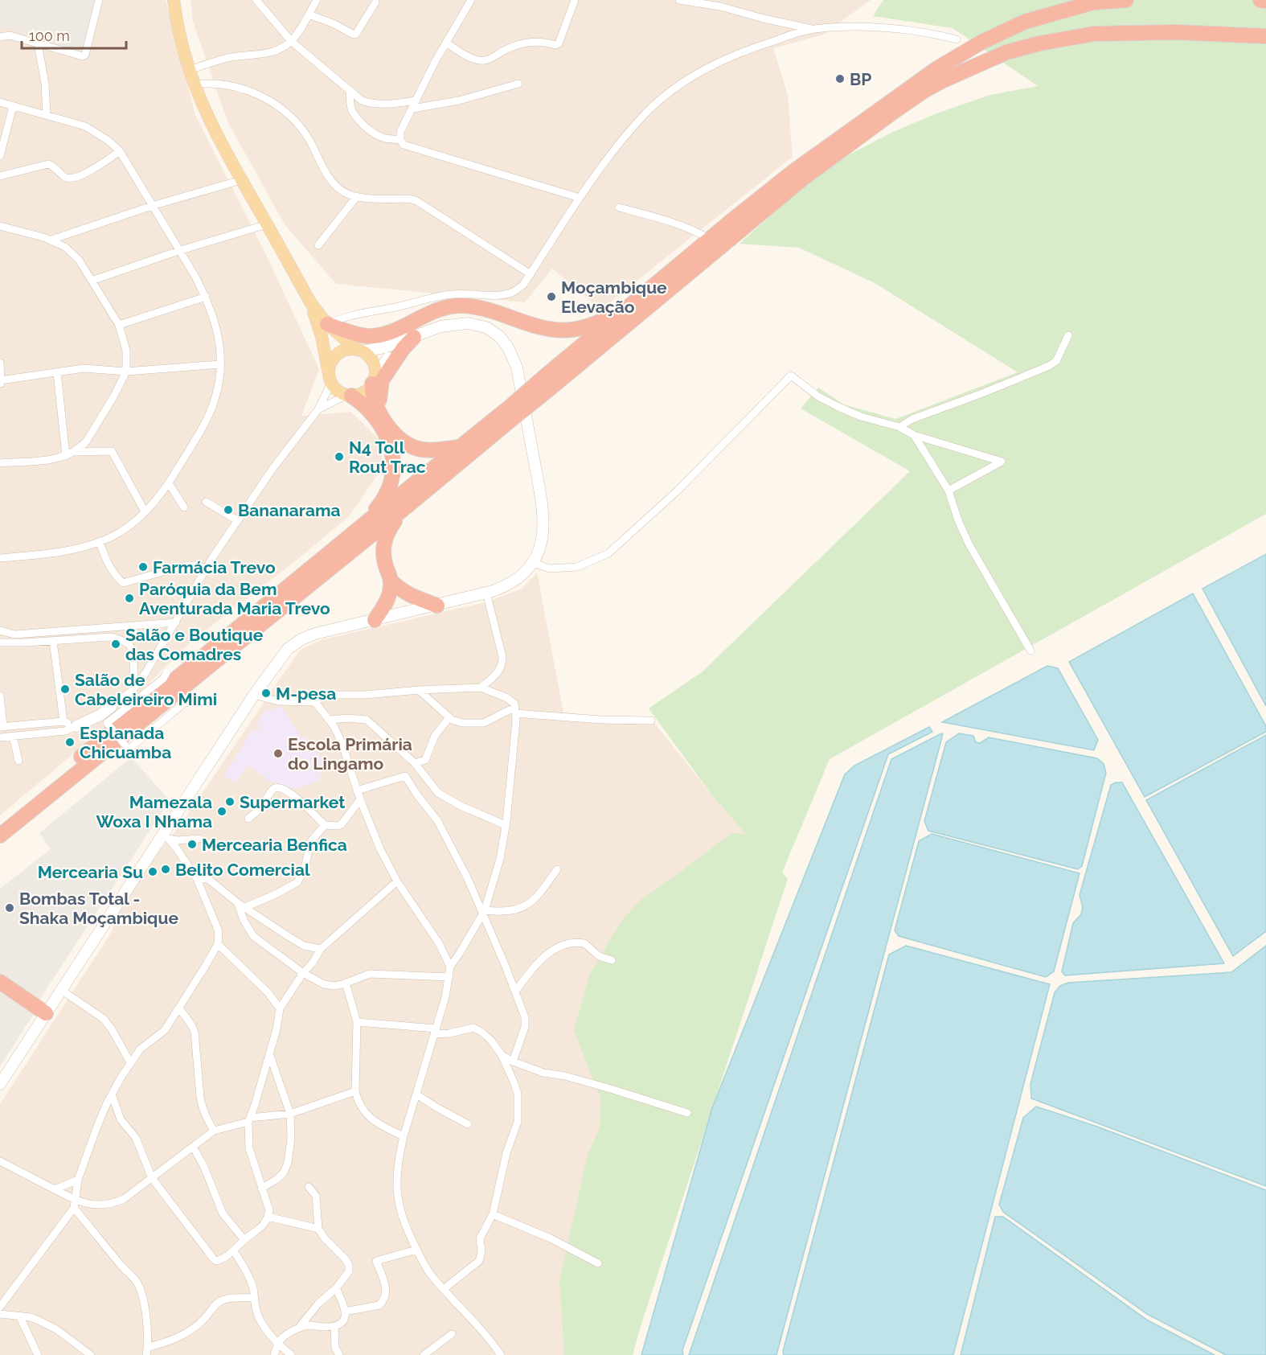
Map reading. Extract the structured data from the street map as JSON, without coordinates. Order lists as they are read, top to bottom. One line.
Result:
{"places":["BP","Moçambique Elevação","N4 Toll Rout Trac","Bananarama","Farmácia Trevo","Paróquia da Bem Aventurada Maria Trevo","Salão e Boutique das Comadres","Salão de Cabeleireiro Mimi","M-pesa","Esplanada Chicuamba","Escola Primária do Lingamo","Supermarket","Mamezala Woxa I Nhama","Mercearia Benfica","Belito Comercial","Mercearia Su","Bombas Total - Shaka Moçambique"],"scale_bar":"100 m"}
